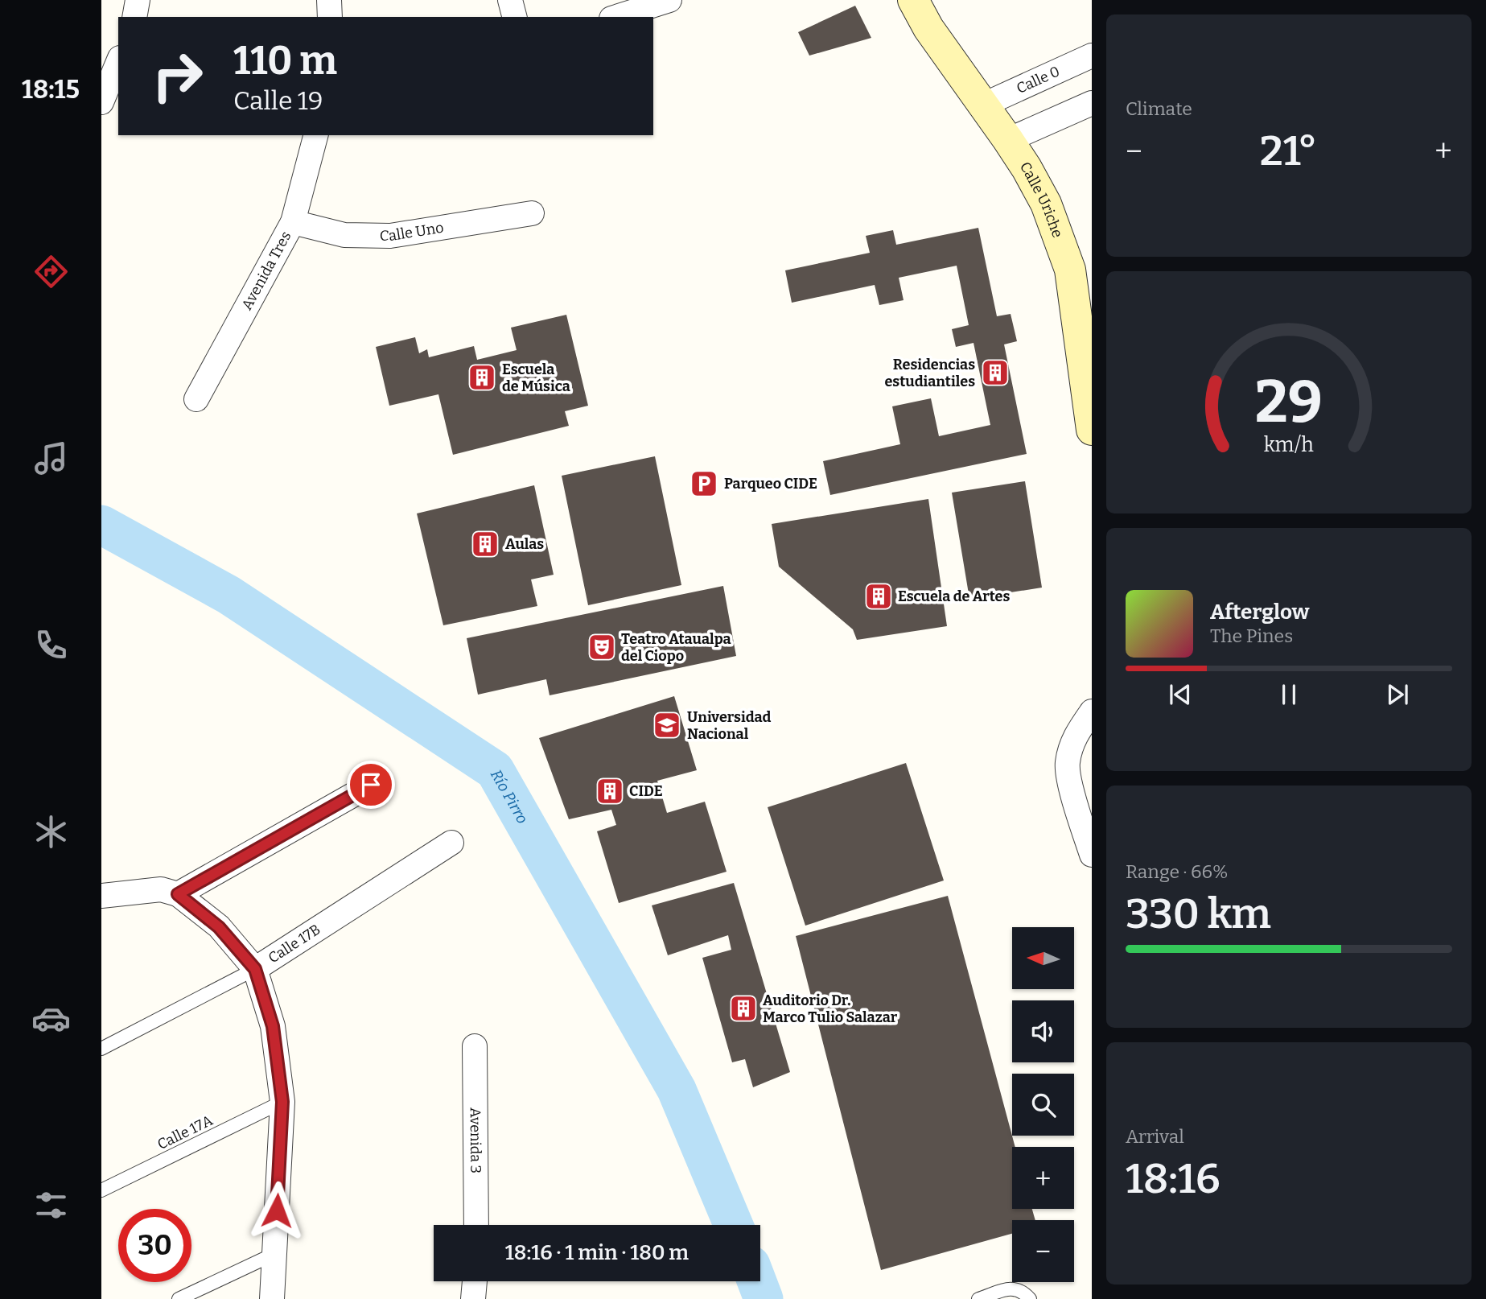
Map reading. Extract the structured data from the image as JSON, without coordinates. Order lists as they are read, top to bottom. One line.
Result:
{"streets":{"main road":["Calle Uriche"],"street":["Calle 0","Calle Uno","Avenida Tres","Calle 17B","Avenida 3"],"lane":["Calle 17A"]},"crossings":[["Calle 0","Calle Uriche"],["Calle Uno","Avenida Tres"]],"water":["Río Pirro"],"places":{"building":["Residencias estudiantiles","Escuela de Música","Aulas","Escuela de Artes","CIDE","Auditorio Dr. Marco Tulio Salazar"],"parking":["Parqueo CIDE"],"theatre":["Teatro Ataualpa del Ciopo"],"school or university":["Universidad Nacional"]},"north":"left","page":{"tabs":"18:15","tile":["Climate",["Range · 66%","330 km"],["Arrival","18:16"]],"turn":["110 m","Calle 19"],"heat":["−","21°","+"],"song":["Afterglow","The Pines"],"map_buttons":["+","−"],"limit":"30","trip":"18:16 · 1 min · 180 m","gauge":["29","km/h"]}}
